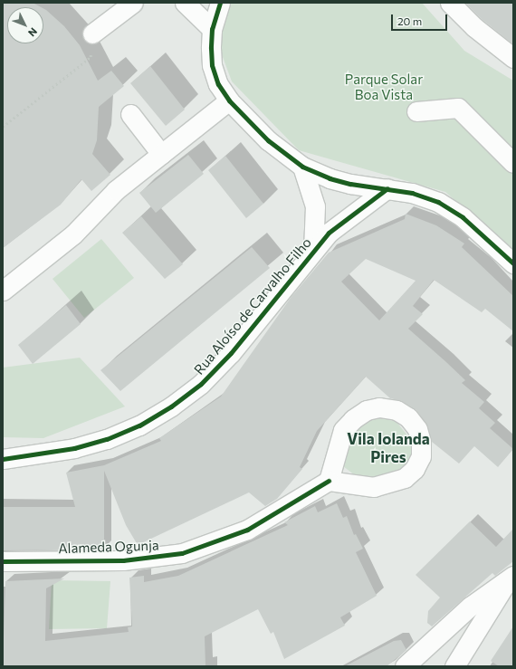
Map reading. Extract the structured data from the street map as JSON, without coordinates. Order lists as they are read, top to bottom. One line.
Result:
{"streets":{"street":["Rua Aloíso de Carvalho Filho","Alameda Ogunja"]},"districts":["Vila Iolanda Pires"],"parks":["Parque Solar Boa Vista"],"scale_bar":"20 m","north":"bottom right"}
